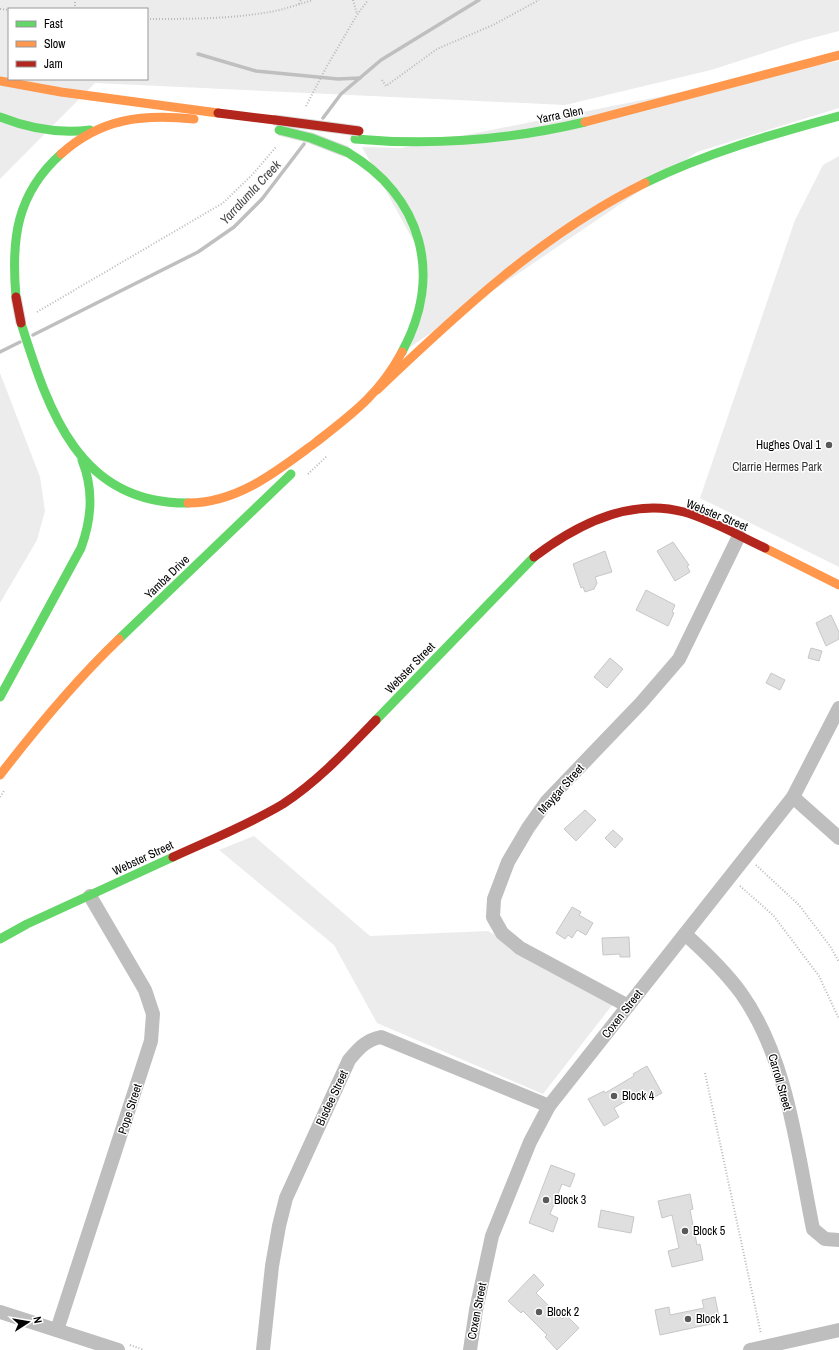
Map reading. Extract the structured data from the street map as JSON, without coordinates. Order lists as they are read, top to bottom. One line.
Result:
{"streets":{"main road":["Webster Street","Yamba Drive"],"street":["Maygar Street","Coxen Street","Carroll Street","Bisdee Street","Pope Street"]},"crossings":[["Webster Street","Maygar Street"],["Webster Street","Pope Street"],["Maygar Street","Coxen Street"],["Coxen Street","Carroll Street"],["Coxen Street","Bisdee Street"]],"water":["Yarralumla Creek"],"parks":["Clarrie Hermes Park"],"places":["Hughes Oval 1","Block 4","Block 3","Block 5","Block 2","Block 1"],"legend":["Fast","Slow","Jam"],"north":"right"}
